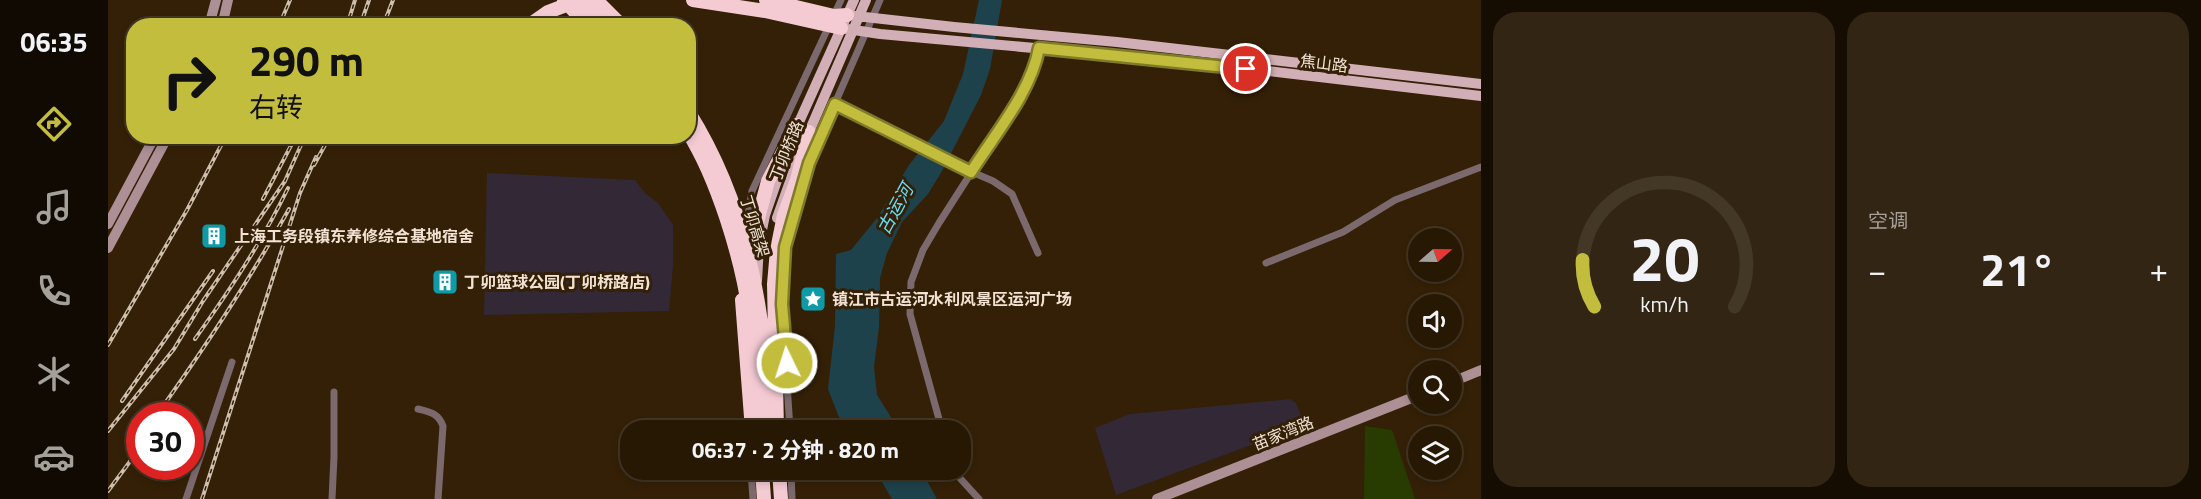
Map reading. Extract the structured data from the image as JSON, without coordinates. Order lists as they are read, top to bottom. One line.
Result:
{"streets":{"highway":["丁卯高架"],"main road":["焦山路","丁卯桥路"],"street":["苗家湾路"]},"crossings":[["焦山路","丁卯桥路"]],"water":["古运河"],"places":{"building":["上海工务段镇东养修综合基地宿舍","丁卯篮球公园(丁卯桥路店)"],"place":["镇江市古运河水利风景区运河广场"]},"north":"right","page":{"tabs":"06:35","tile":"空调","turn":["290 m","右转"],"heat":["−","21°","+"],"limit":"30","trip":"06:37 · 2 分钟 · 820 m","gauge":["20","km/h"]}}
